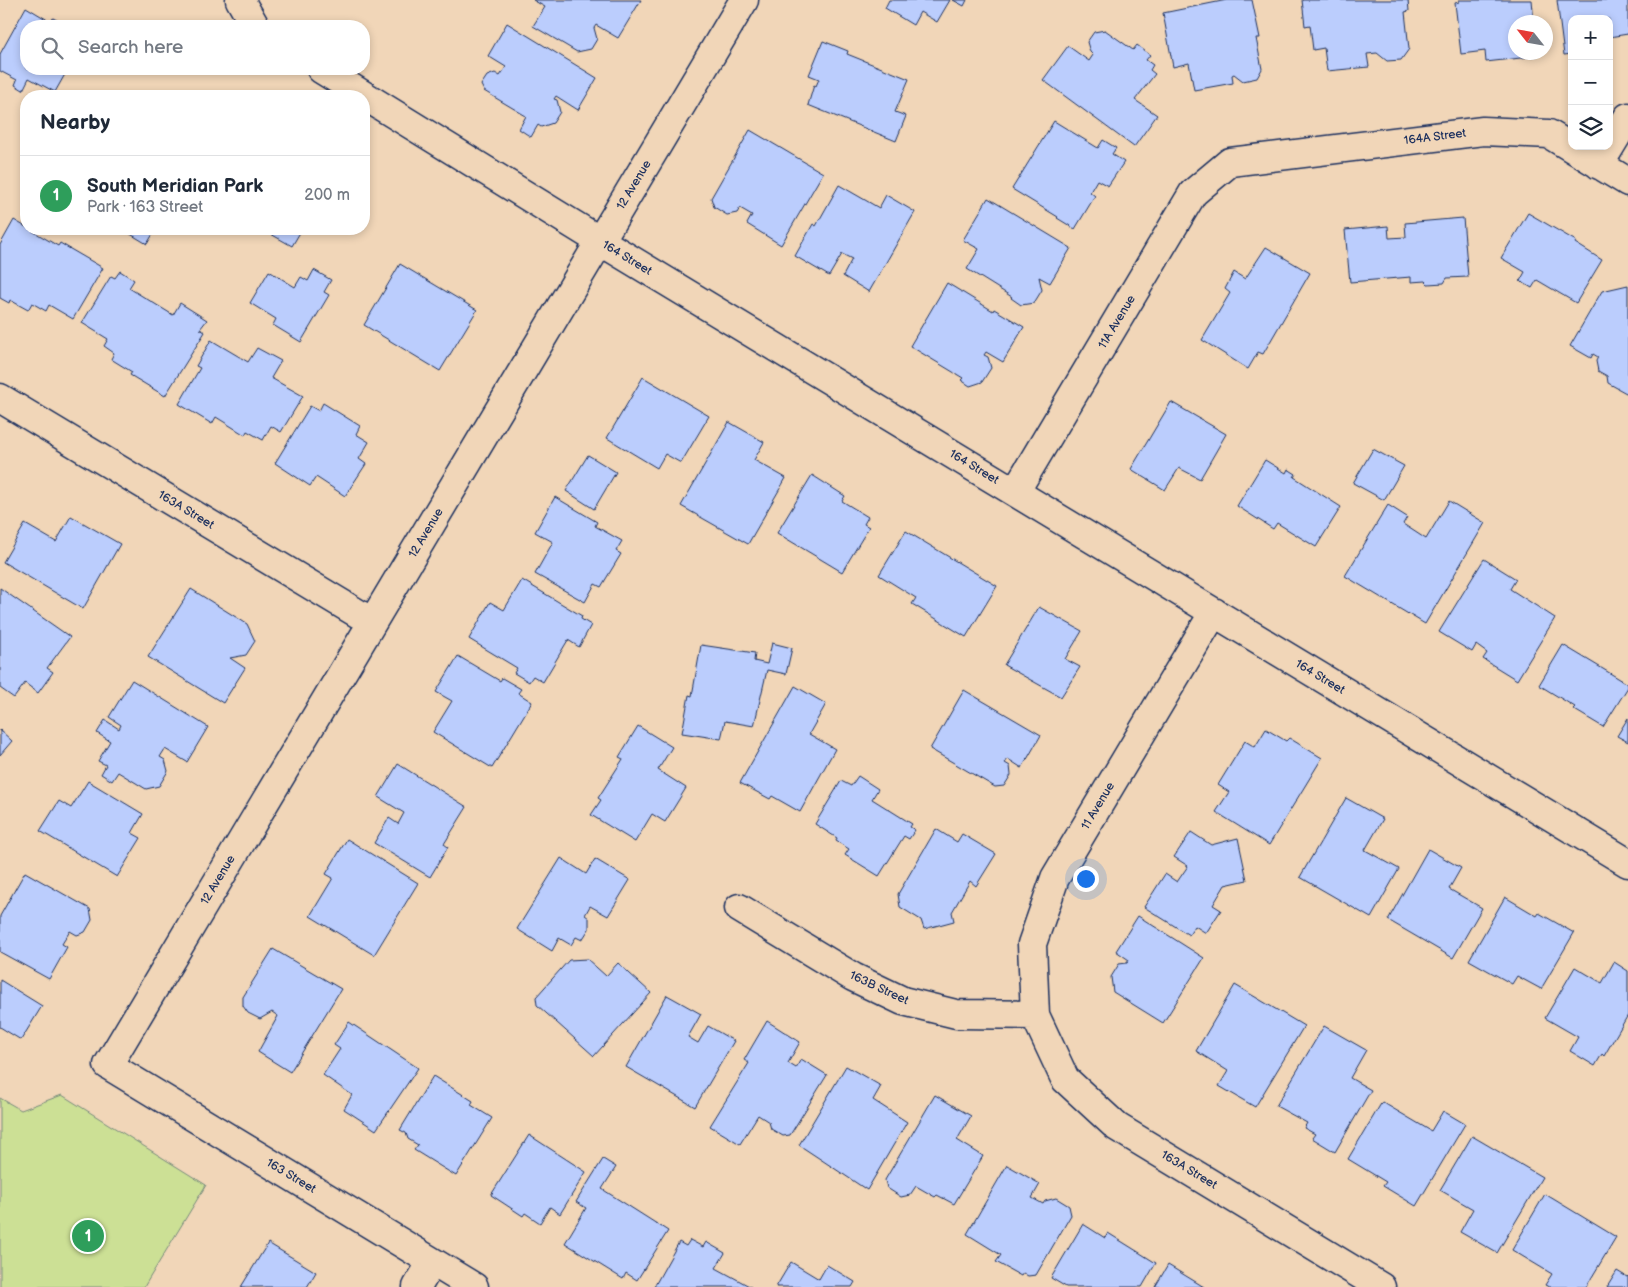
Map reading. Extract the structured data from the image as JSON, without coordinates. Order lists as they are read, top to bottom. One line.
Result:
{"streets":{"street":["164A Street","12 Avenue","164 Street","11A Avenue","163A Street","11 Avenue","163B Street","163 Street"]},"crossings":[["164A Street","11A Avenue"],["12 Avenue","164 Street"],["12 Avenue","163A Street"],["12 Avenue","163 Street"],["164 Street","11A Avenue"],["164 Street","11 Avenue"],["163A Street","11 Avenue"],["163A Street","163B Street"],["11 Avenue","163B Street"]],"north":"top left","page":{"map_buttons":["+","−"],"search":"Search here","heading":"Nearby","list":[{"mark":"1","name":"South Meridian Park","note":"Park · 163 Street","value":"200 m"}],"pins":"1"}}
